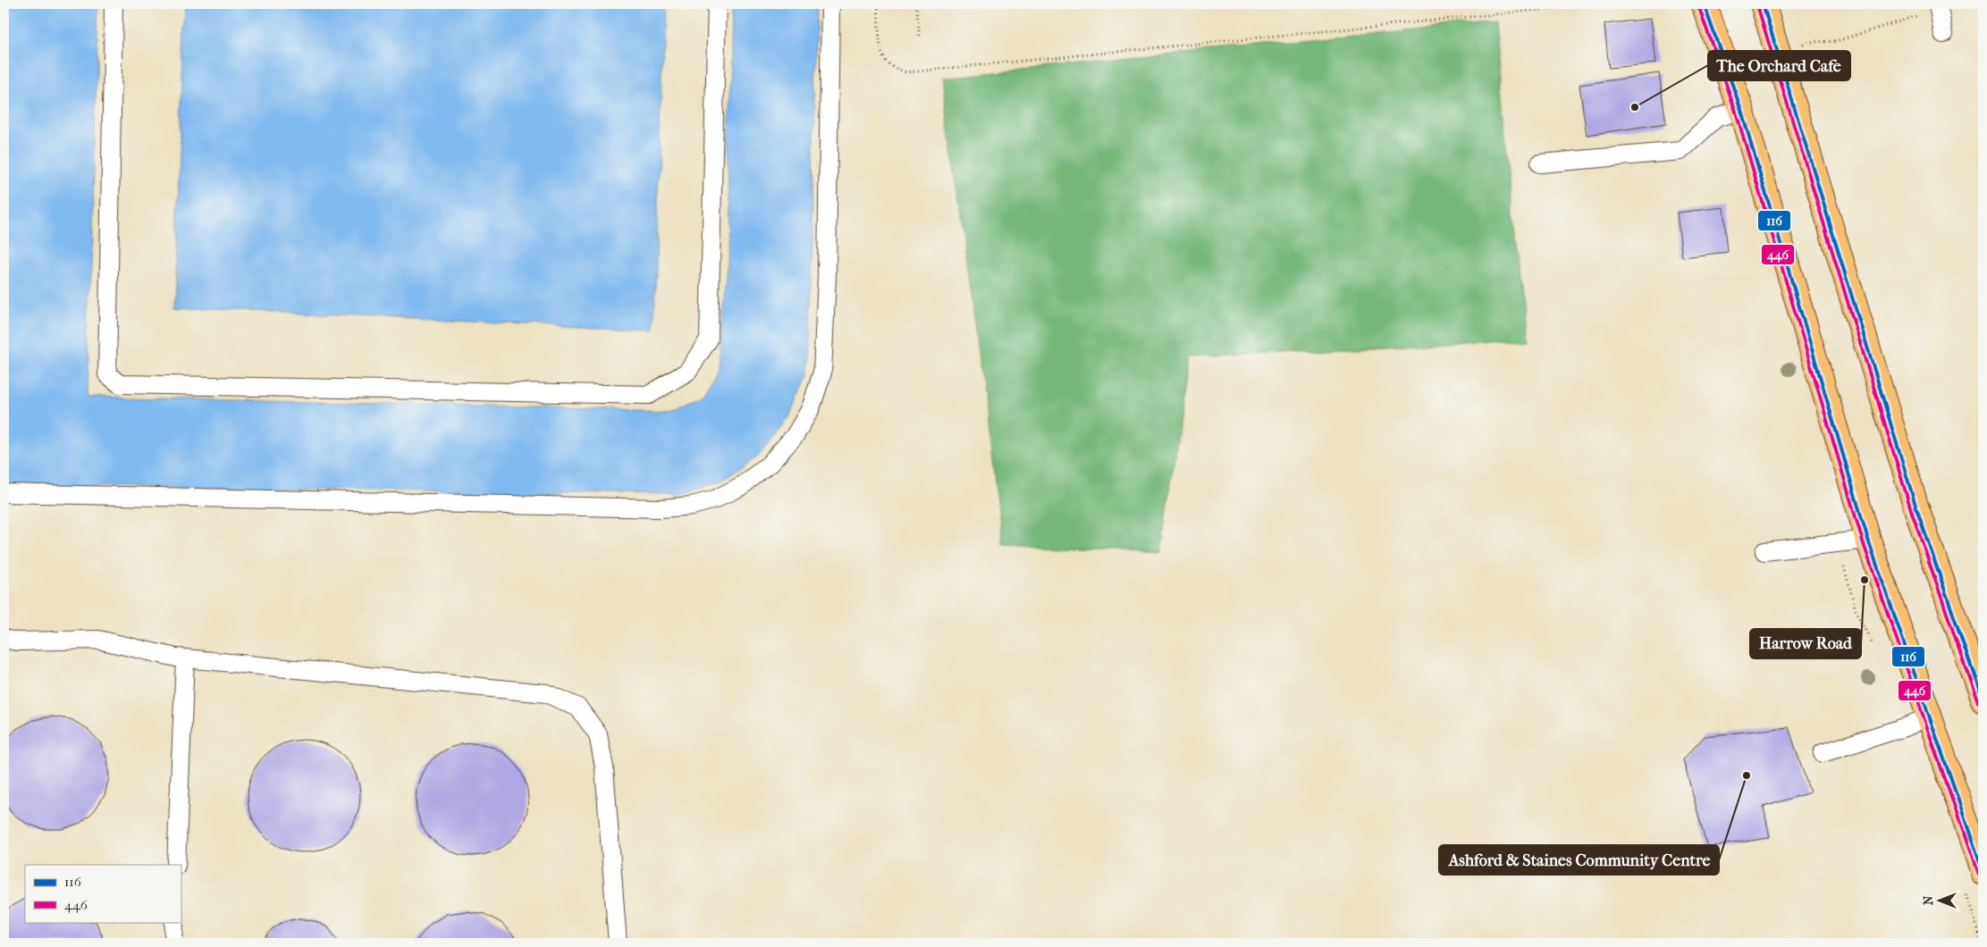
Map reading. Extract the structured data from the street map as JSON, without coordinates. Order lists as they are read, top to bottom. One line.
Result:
{"places":["The Orchard Cafe","Harrow Road","Ashford & Staines Community Centre"],"lines":["transit line 116","transit line 446"],"legend":["116","446"],"north":"left"}
